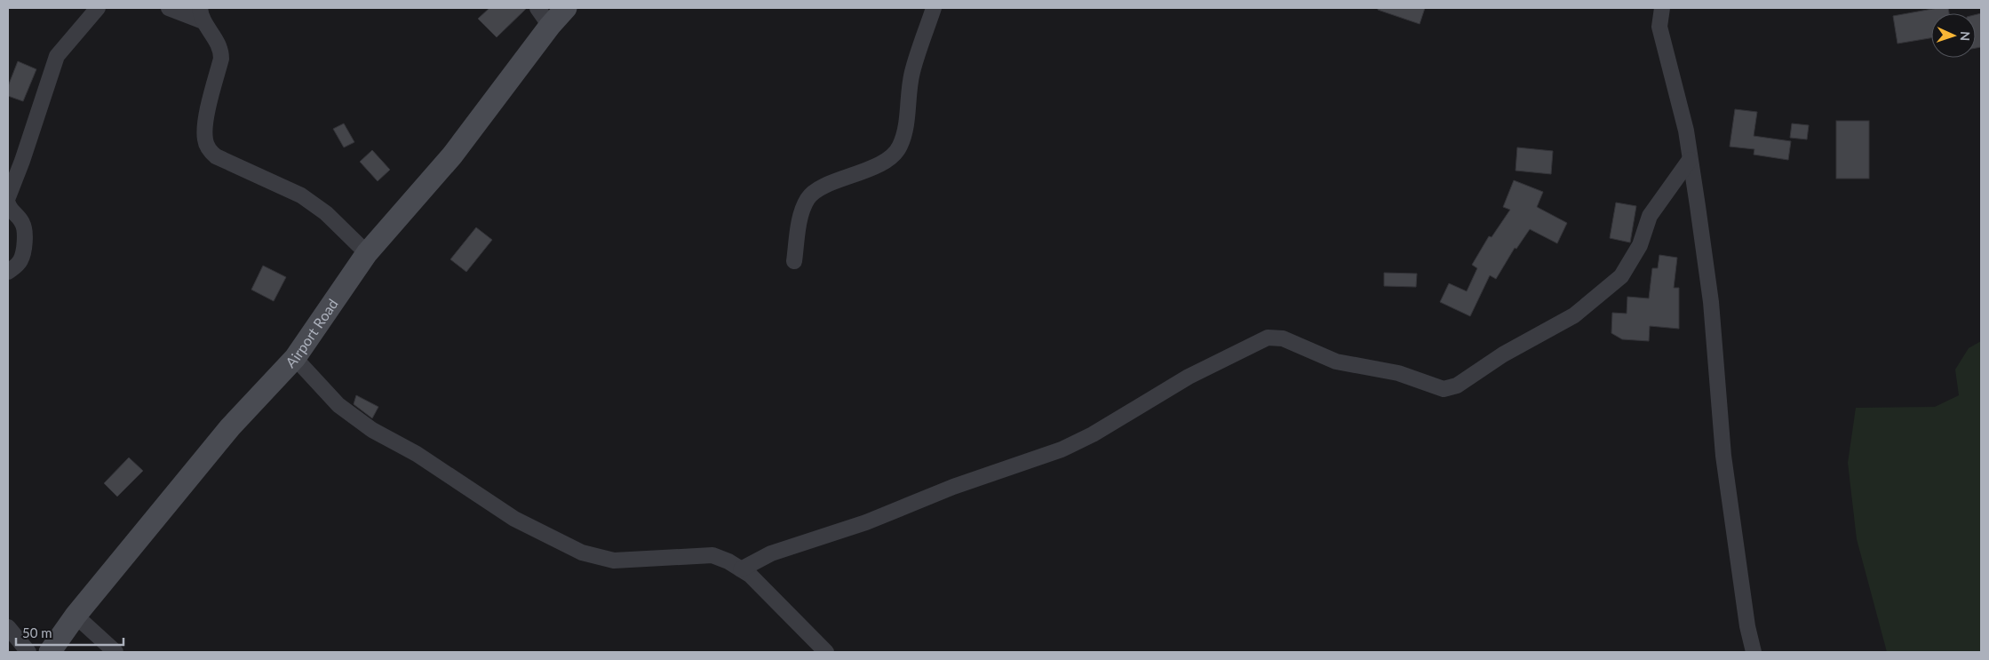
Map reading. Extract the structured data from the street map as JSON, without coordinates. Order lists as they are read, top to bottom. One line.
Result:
{"streets":{"main road":["Airport Road"]},"scale_bar":"50 m","north":"right"}
